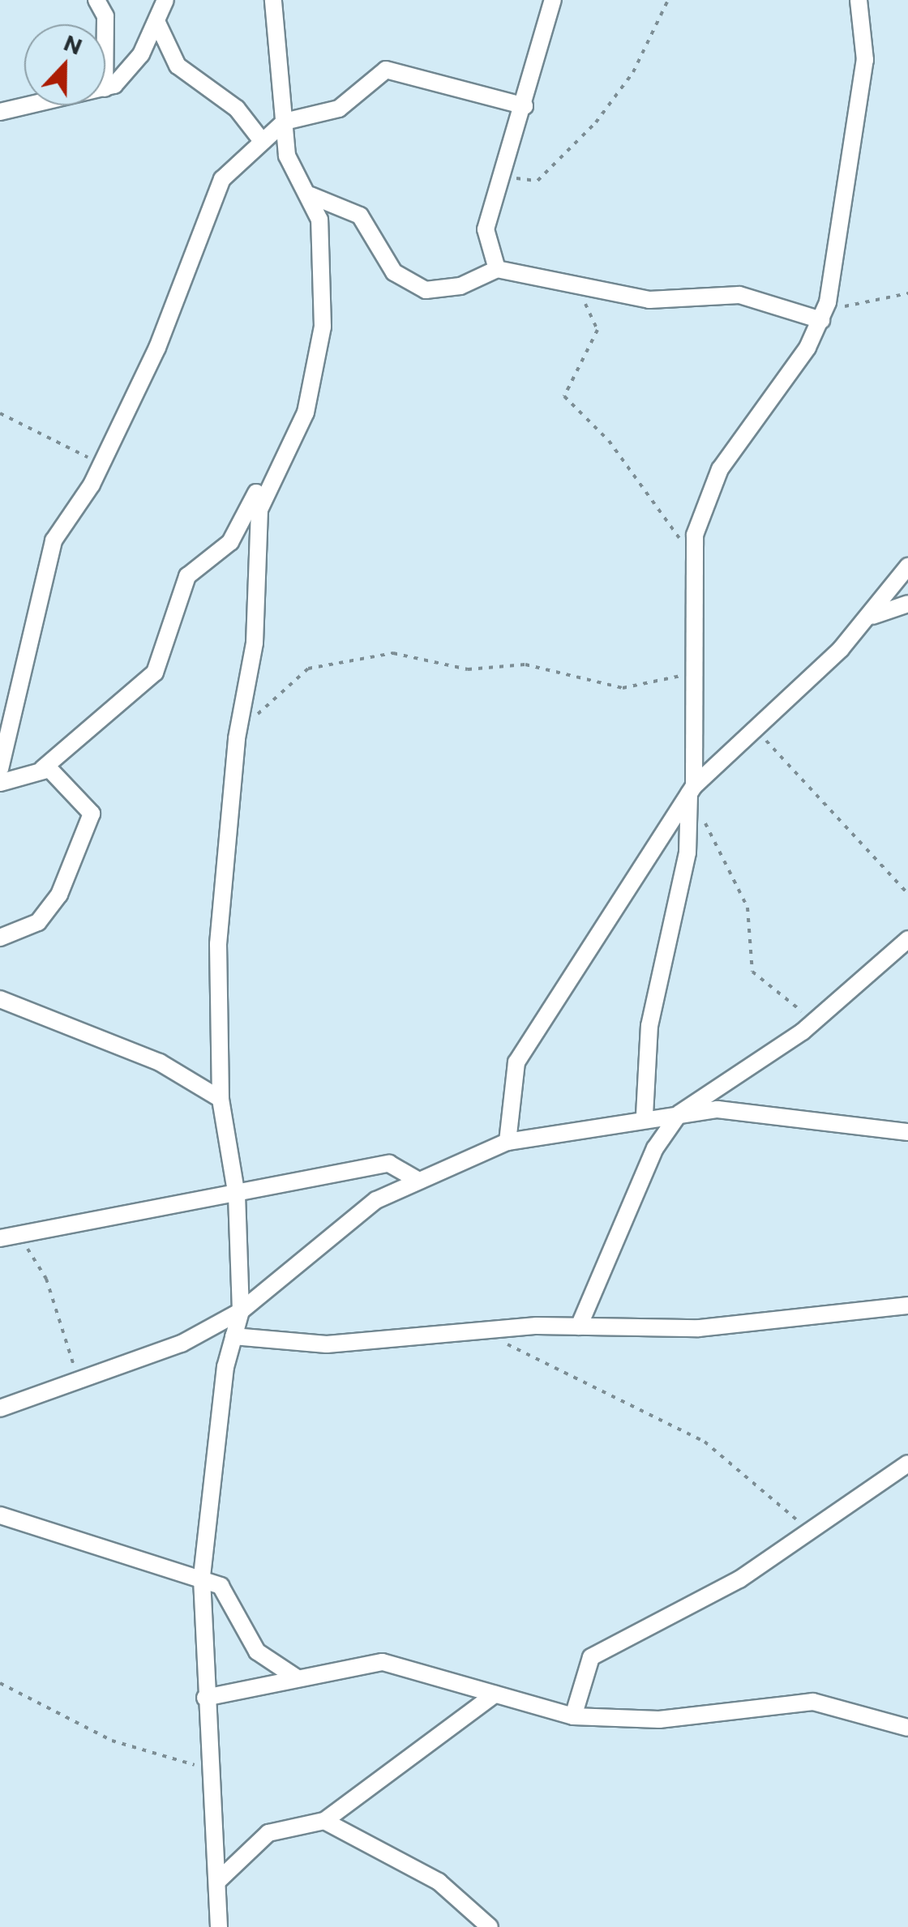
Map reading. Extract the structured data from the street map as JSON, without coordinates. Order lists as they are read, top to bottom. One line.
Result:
{"north":"top"}
